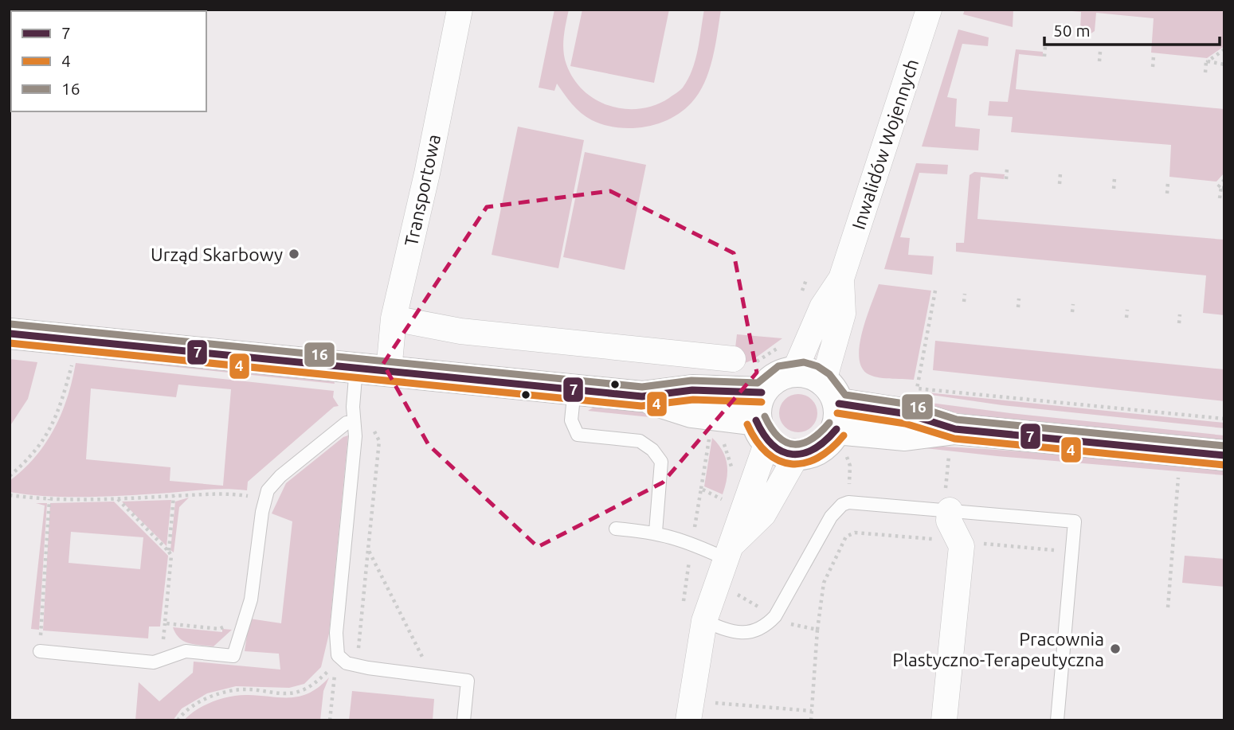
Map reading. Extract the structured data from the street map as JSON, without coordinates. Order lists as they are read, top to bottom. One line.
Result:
{"streets":{"street":["Inwalidów Wojennych","Transportowa"]},"places":["Urząd Skarbowy","Pracownia Plastyczno-Terapeutyczna"],"lines":["transit line 16","transit line 7","transit line 4"],"legend":["7","4","16"],"scale_bar":"50 m"}
